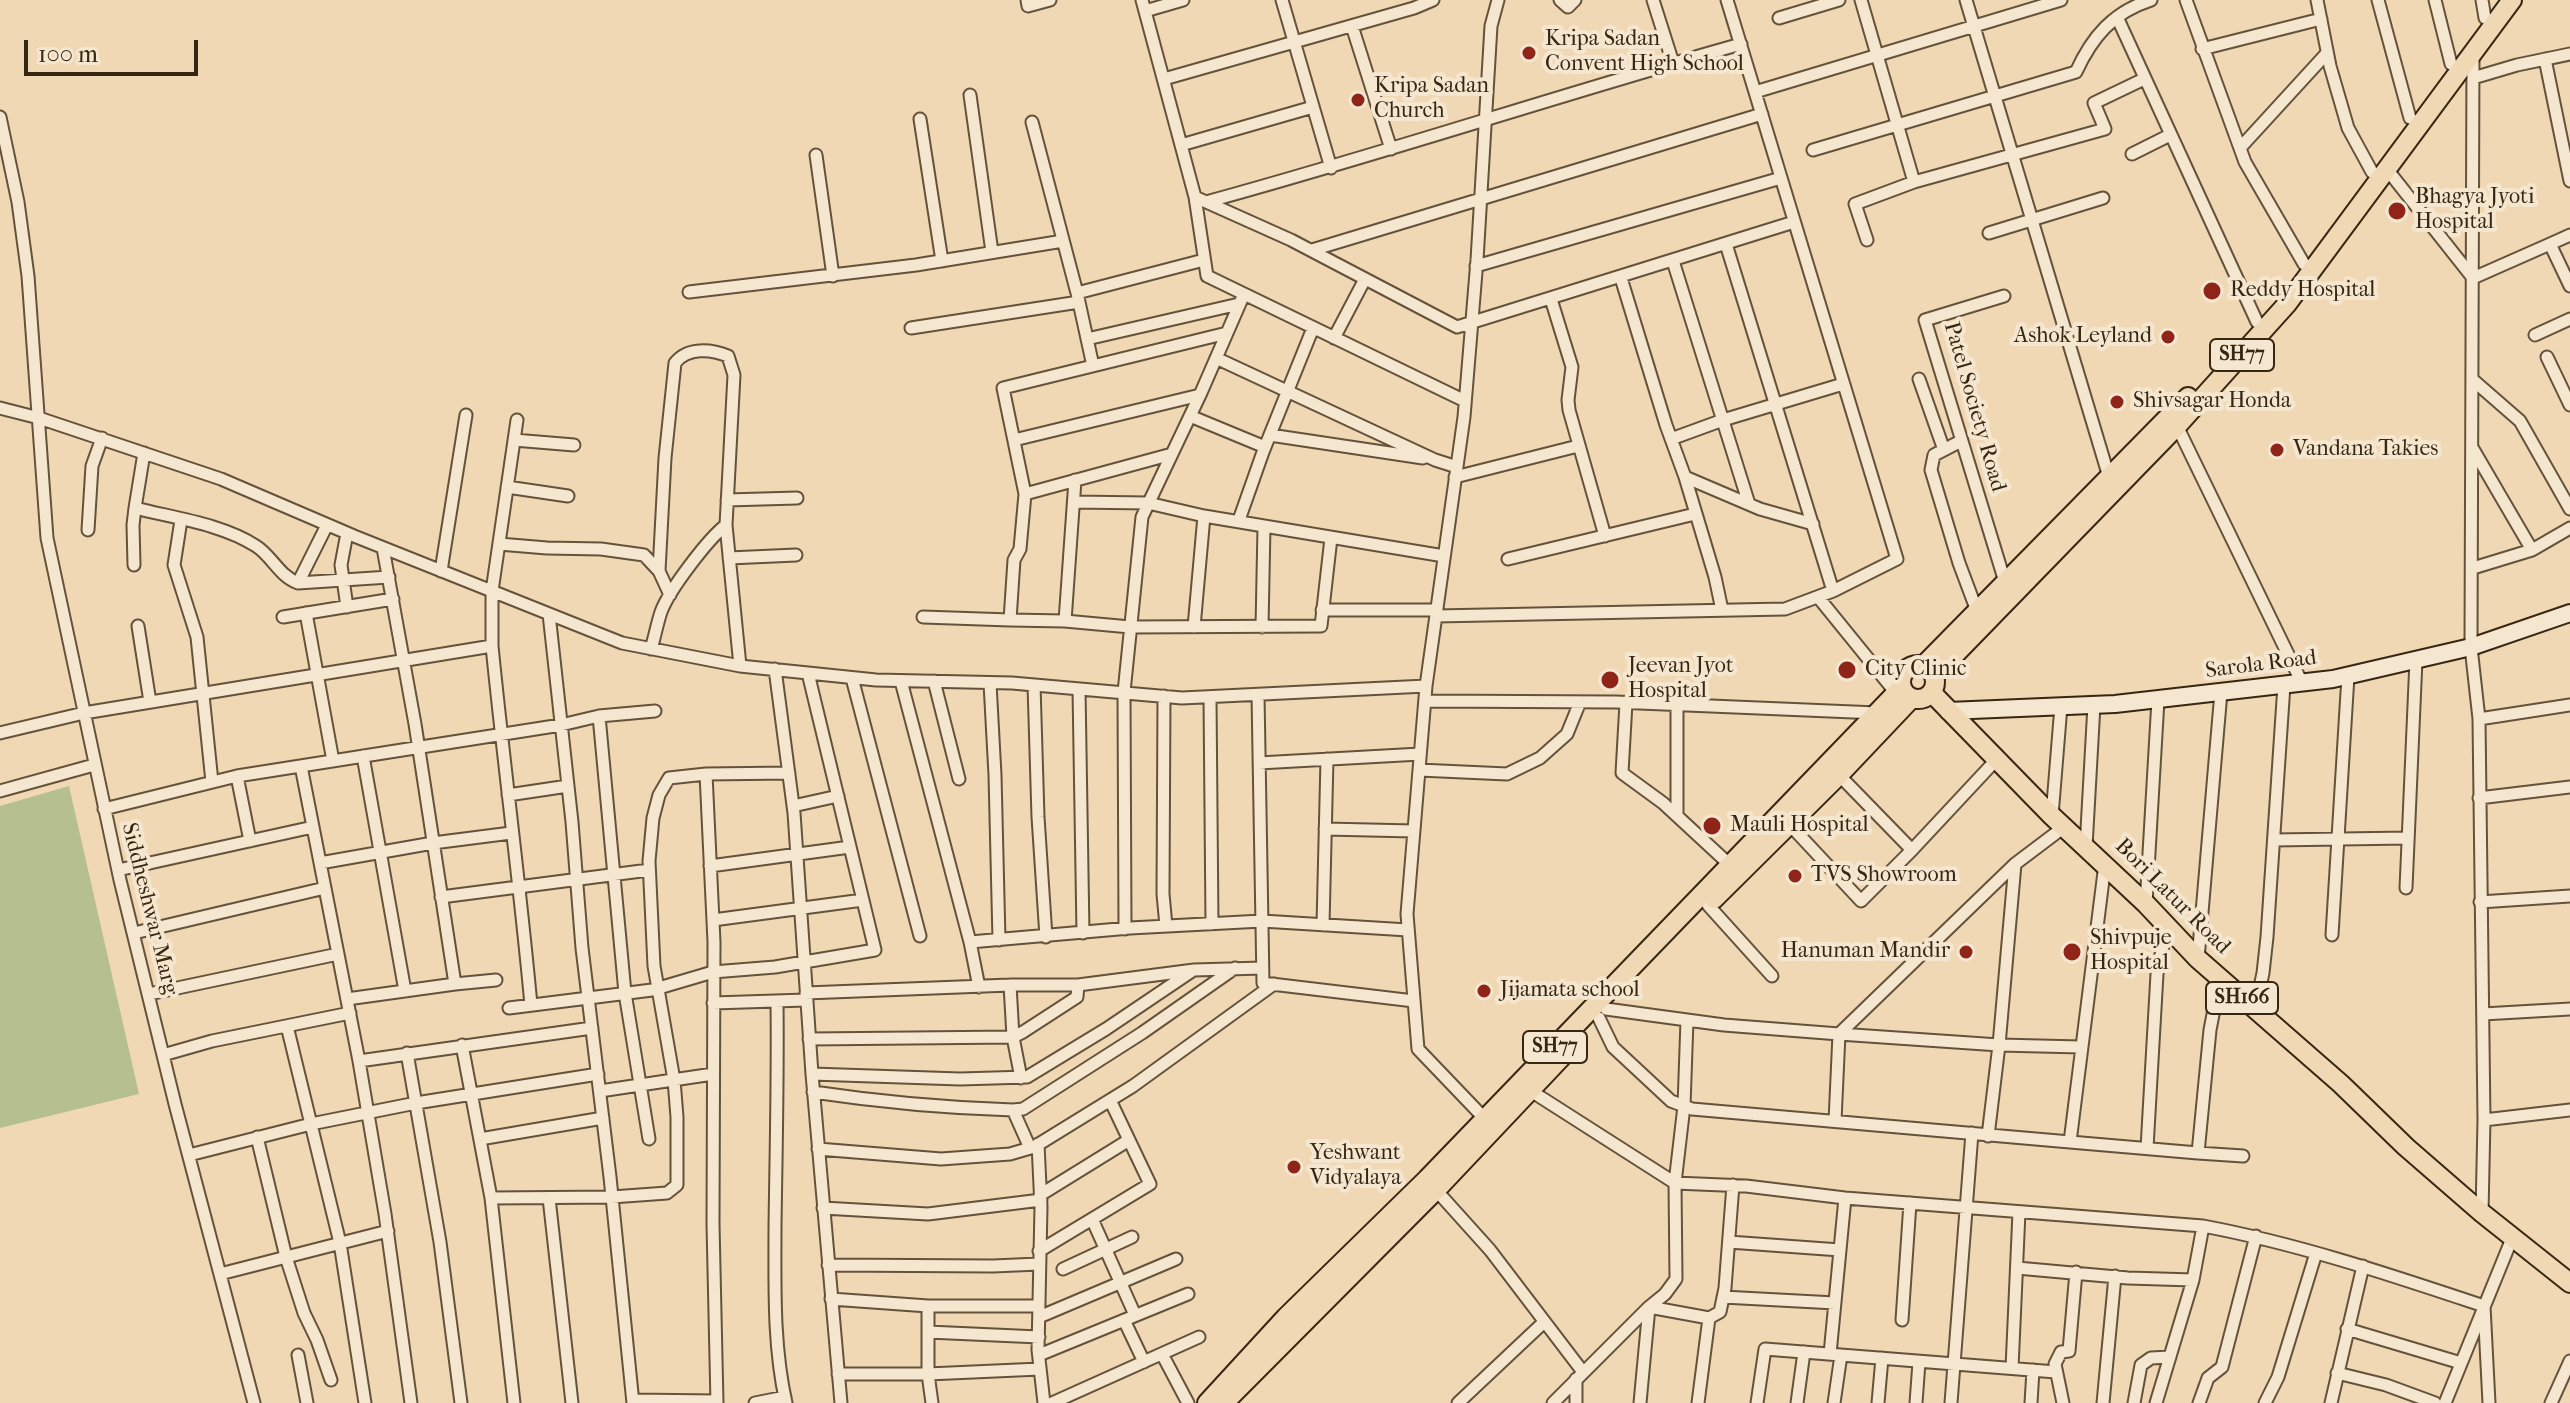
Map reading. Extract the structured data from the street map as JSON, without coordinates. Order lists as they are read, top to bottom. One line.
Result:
{"streets":{"main road":["SH77","Sarola Road","Bori Latur Road","SH166"],"street":["Patel Society Road","Siddheshwar Marg"]},"crossings":[["SH77","Patel Society Road"],["SH77","Bori Latur Road"],["Sarola Road","Bori Latur Road"]],"places":["Kripa Sadan Convent High School","Kripa Sadan Church","Bhagya Jyoti Hospital","Reddy Hospital","Ashok Leyland","Shivsagar Honda","Vandana Takies","City Clinic","Jeevan Jyot Hospital","Mauli Hospital","TVS Showroom","Hanuman Mandir","Shivpuje Hospital","Jijamata school","Yeshwant Vidyalaya"],"scale_bar":"100 m"}
